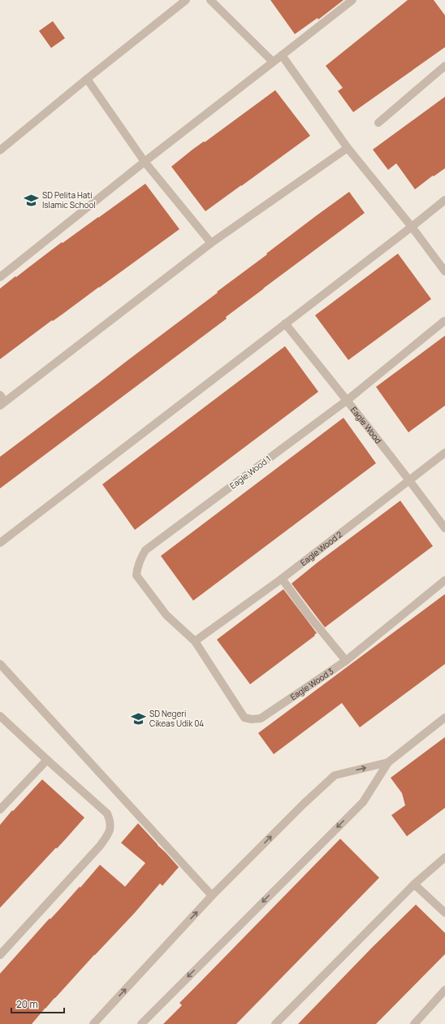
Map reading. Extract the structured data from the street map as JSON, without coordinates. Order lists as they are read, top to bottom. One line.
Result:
{"streets":{"street":["Eagle Wood","Eagle Wood 1","Eagle Wood 2","Eagle Wood 3"]},"crossings":[["Eagle Wood","Eagle Wood 1"],["Eagle Wood","Eagle Wood 2"],["Eagle Wood 1","Eagle Wood 2"],["Eagle Wood 1","Eagle Wood 3"],["Eagle Wood 2","Eagle Wood 3"]],"places":{"school or university":["SD Pelita Hati Islamic School","SD Negeri Cikeas Udik 04"]},"scale_bar":"20 m"}
